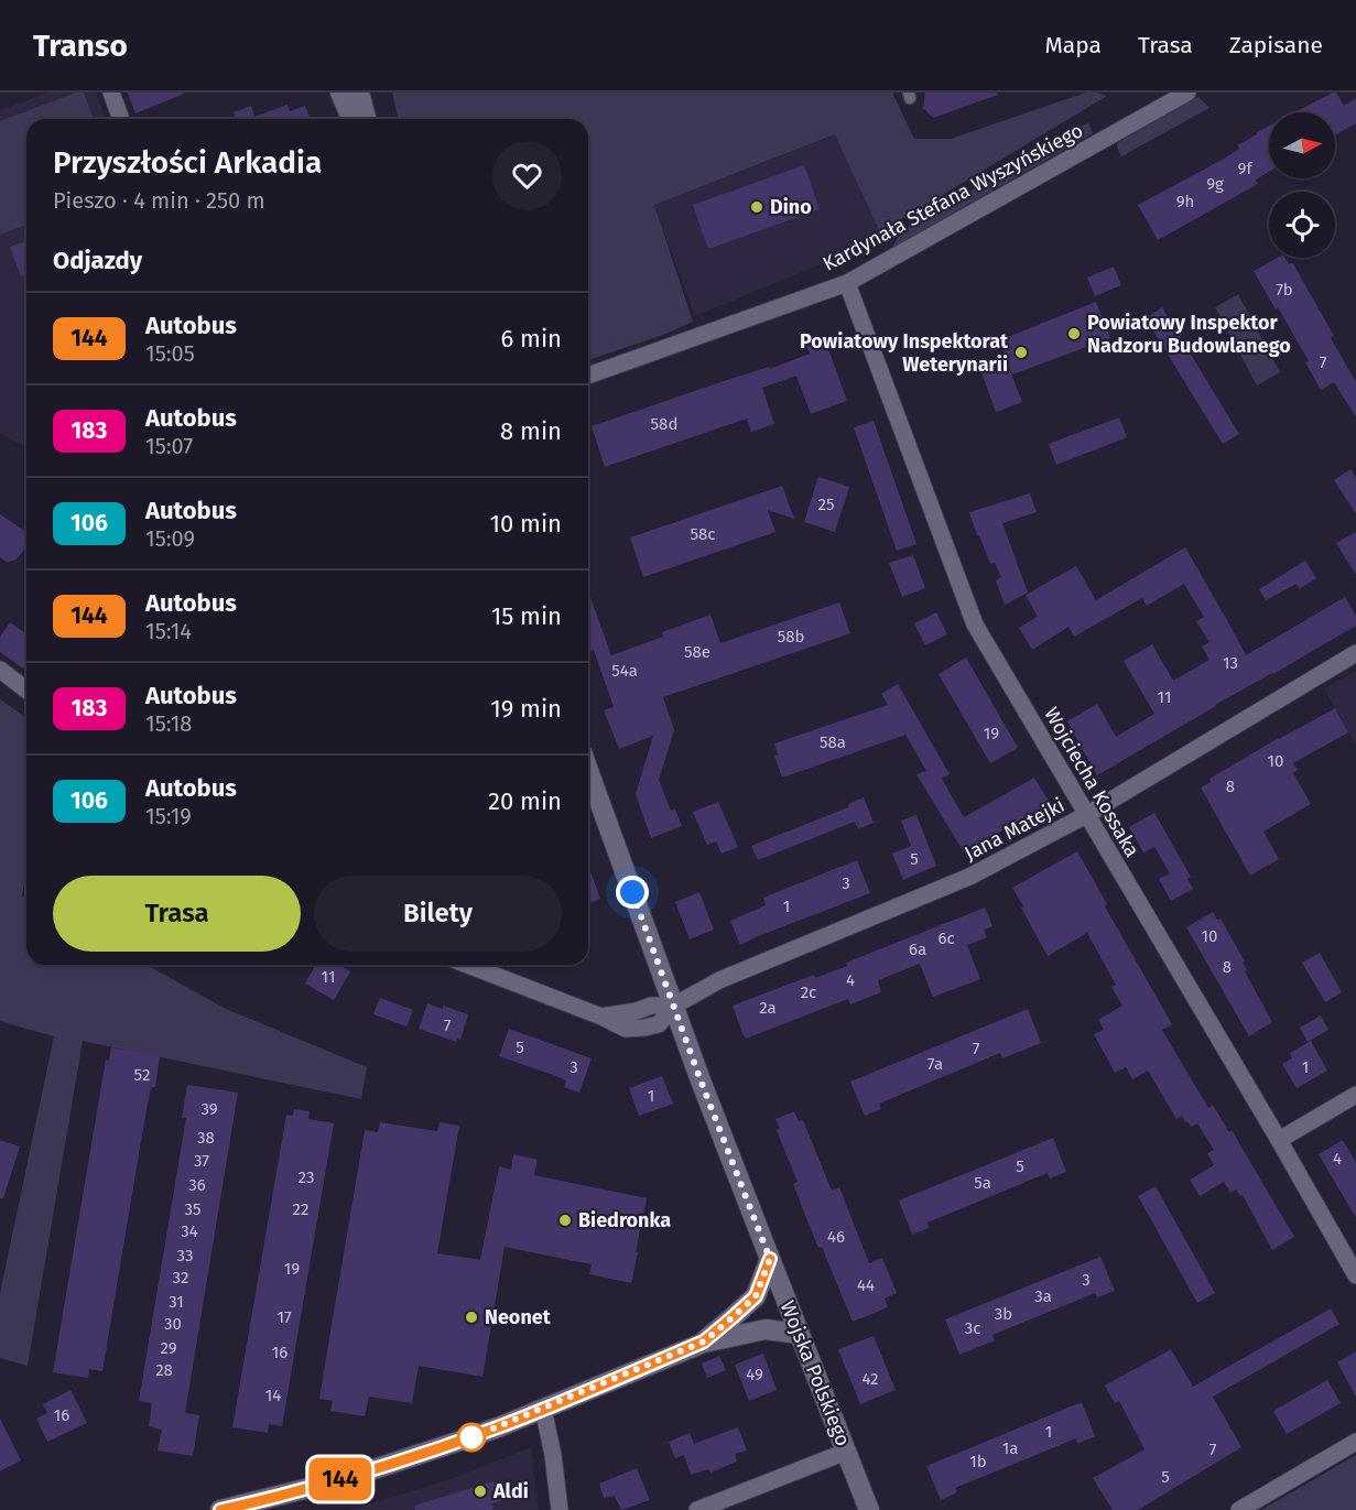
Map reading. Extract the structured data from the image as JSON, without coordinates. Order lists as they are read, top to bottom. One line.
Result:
{"streets":{"street":["Kardynała Stefana Wyszyńskiego","Wojciecha Kossaka","Jana Matejki","Wojska Polskiego"]},"crossings":[["Kardynała Stefana Wyszyńskiego","Wojciecha Kossaka"],["Wojciecha Kossaka","Jana Matejki"],["Jana Matejki","Wojska Polskiego"]],"places":["Dino","Powiatowy Inspektor Nadzoru Budowlanego","Powiatowy Inspektorat Weterynarii","Biedronka","Neonet","Aldi"],"lines":["bus line 144"],"house_numbers":["9f","9g","9h","7b","7","58d","25","58c","58b","58e","13","54a","11","19","58a","10","8","5","3","1","10","6c","6a","8","11","4","2c","2a","7","5","7","7a","3","1","52","1","39","38","4","37","5","23","5a","36","35","22","34","46","33","19","32","3","44","3a","31","3b","17","30","3c","29","16","28","49","42","14","16","1","1a","7","1b","5"],"north":"right","page":{"header":"Transo","nav":["Mapa","Trasa","Zapisane"],"on_map":"144","heading":[["Przyszłości Arkadia","Pieszo · 4 min · 250 m"],"Odjazdy"],"list":[{"mark":"144","name":"Autobus","note":"15:05","value":"6 min"},{"mark":"183","name":"Autobus","note":"15:07","value":"8 min"},{"mark":"106","name":"Autobus","note":"15:09","value":"10 min"},{"mark":"144","name":"Autobus","note":"15:14","value":"15 min"},{"mark":"183","name":"Autobus","note":"15:18","value":"19 min"},{"mark":"106","name":"Autobus","note":"15:19","value":"20 min"}],"buttons":["Trasa","Bilety"]}}
